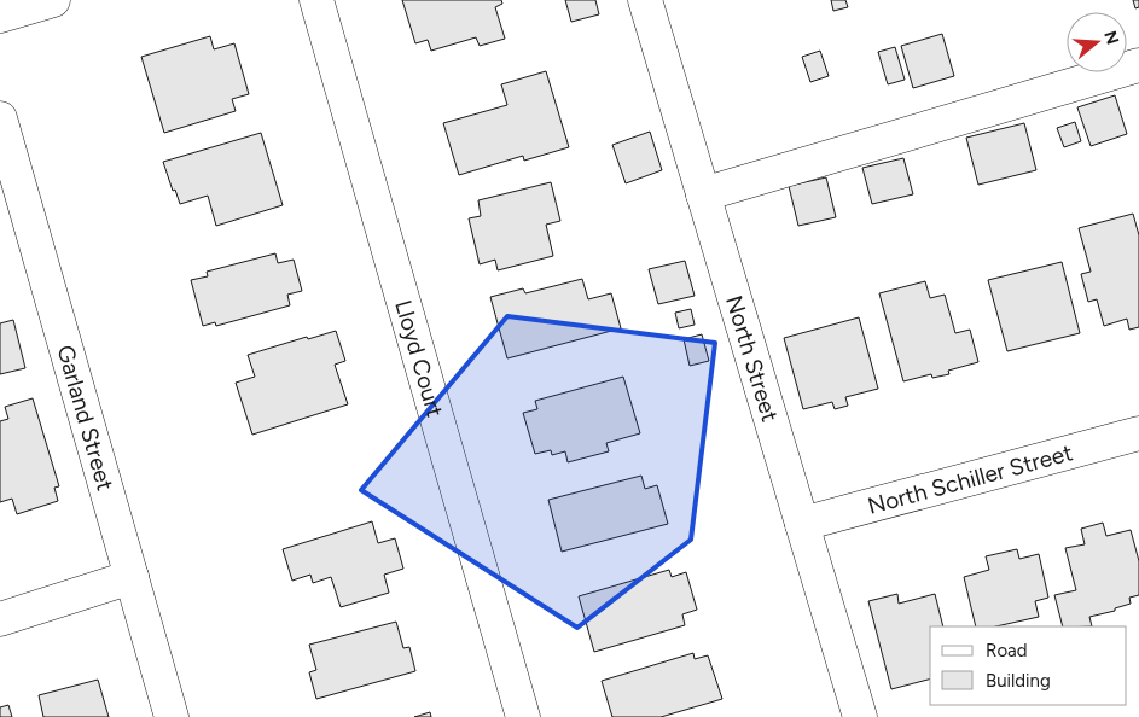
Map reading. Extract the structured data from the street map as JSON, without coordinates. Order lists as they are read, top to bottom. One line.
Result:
{"streets":{"street":["Lloyd Court","North Street","Garland Street","North Schiller Street"]},"crossings":[["North Street","North Schiller Street"]],"legend":["Road","Building"],"north":"right"}
